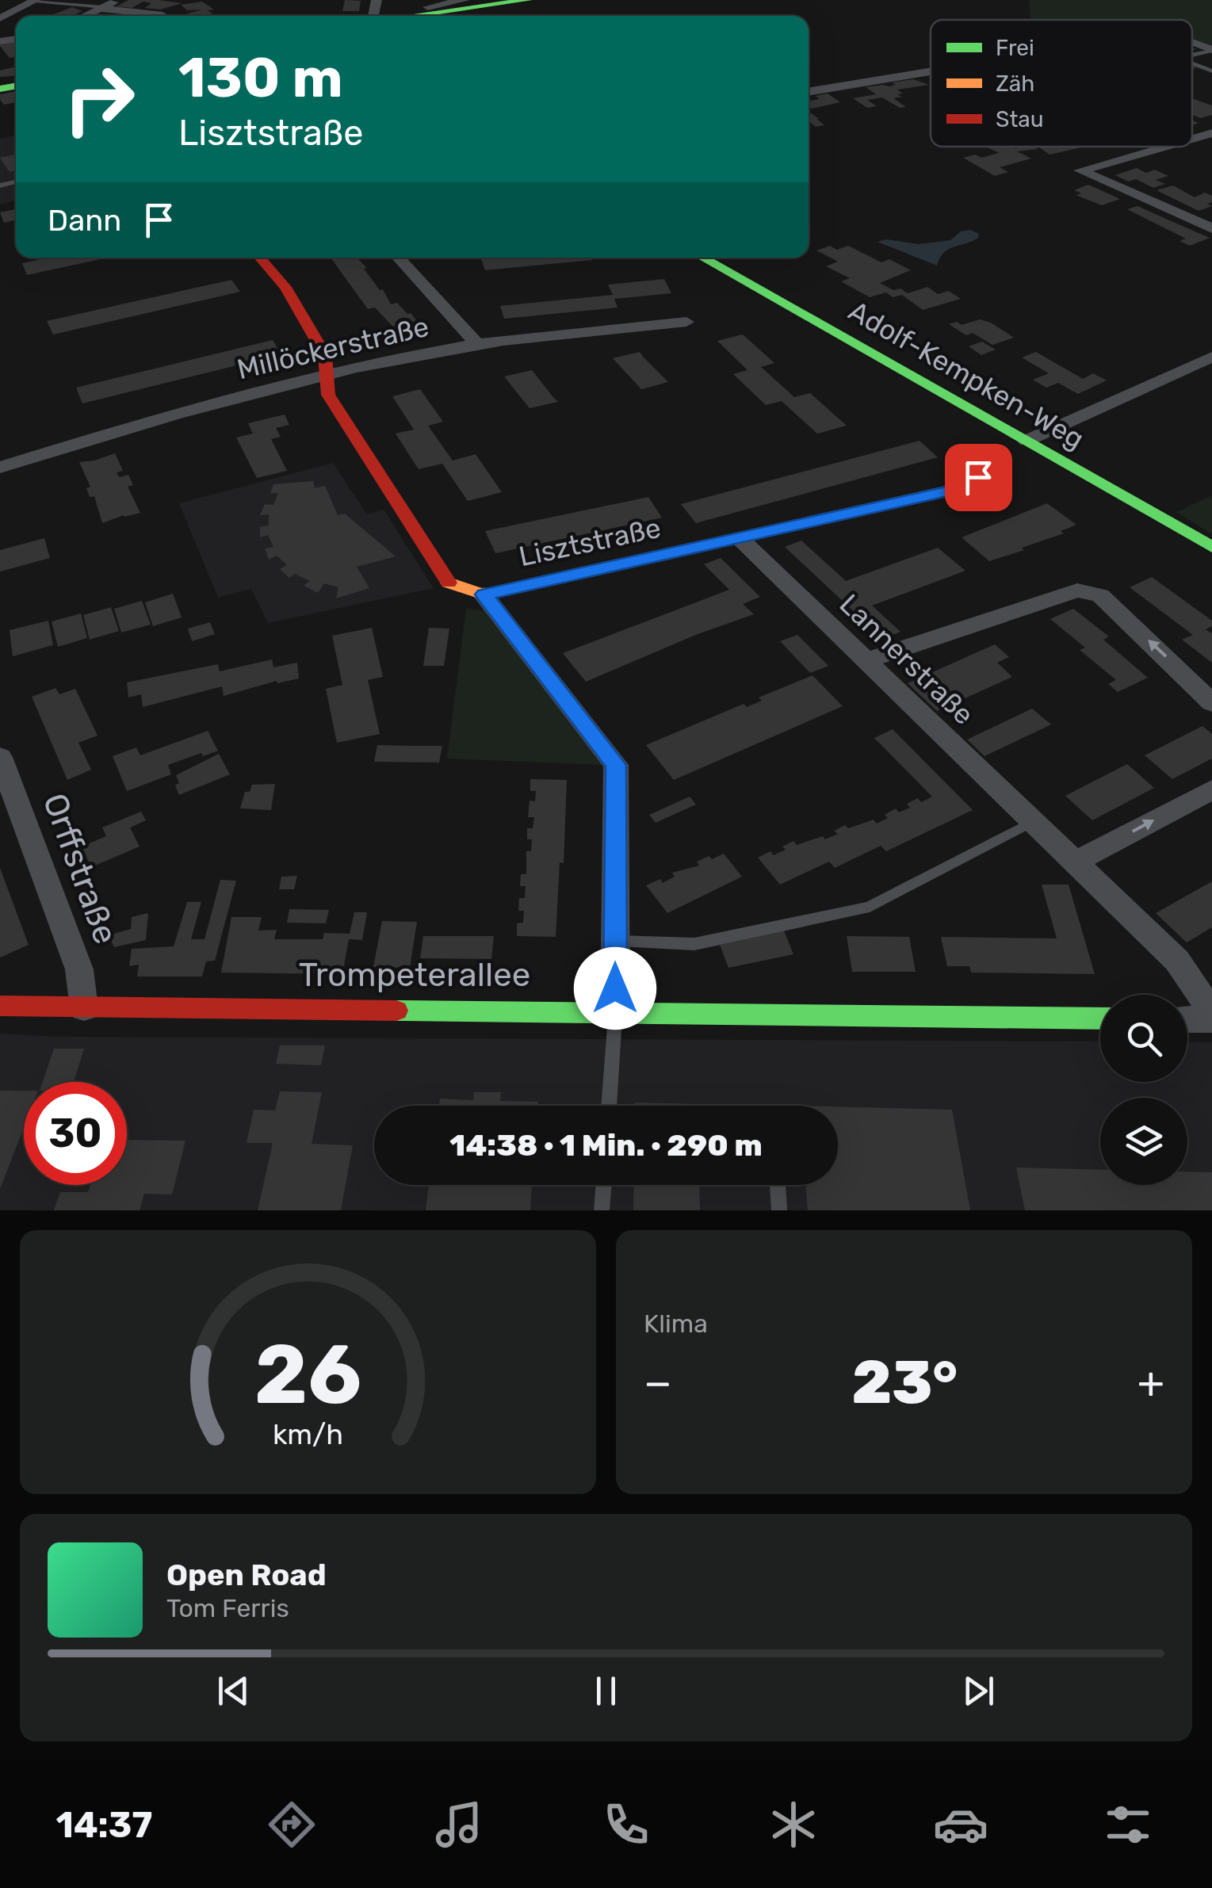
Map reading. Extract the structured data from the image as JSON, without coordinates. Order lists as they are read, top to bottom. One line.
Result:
{"streets":{"street":["Millöckerstraße","Adolf-Kempken-Weg","Lisztstraße","Lannerstraße","Orffstraße","Trompeterallee"]},"crossings":[["Lisztstraße","Lannerstraße"],["Orffstraße","Trompeterallee"]],"legend":["Frei","Zäh","Stau"],"page":{"turn":["130 m","Lisztstraße"],"then":"Dann","limit":"30","trip":"14:38 · 1 Min. · 290 m","tile":"Klima","heat":["−","23°","+"],"song":["Open Road","Tom Ferris"],"tabs":"14:37","gauge":["26","km/h"]}}
